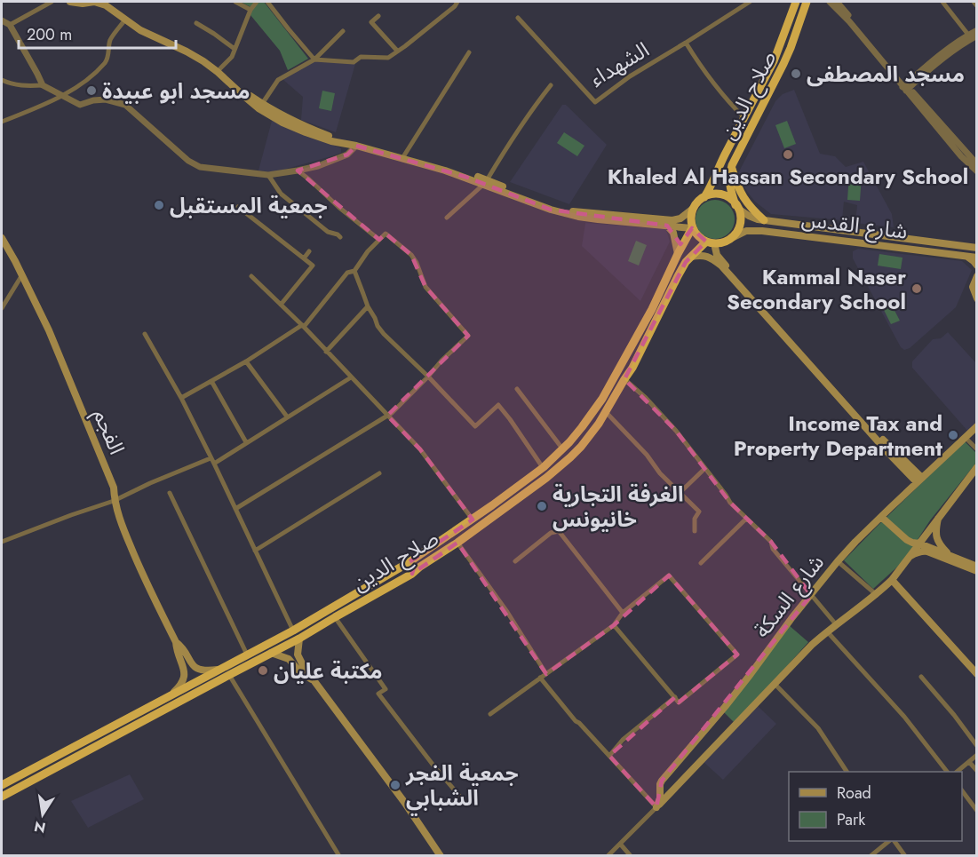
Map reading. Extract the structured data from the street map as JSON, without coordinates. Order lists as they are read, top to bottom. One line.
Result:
{"streets":{"highway":["صلاح الدين"],"main road":["شارع القدس","الفجم","شارع السكة"],"street":["الشهداء"]},"crossings":[["صلاح الدين","شارع القدس"]],"places":["مسجد المصطفى","مسجد ابو عبيدة","Khaled Al Hassan Secondary School","جمعية المستقبل","Kammal Naser Secondary School","Income Tax and Property Department","الغرفة التجارية خانيونس","مكتبة عليان","جمعية الفجر الشبابي"],"legend":["Road","Park"],"scale_bar":"200 m","north":"bottom"}
